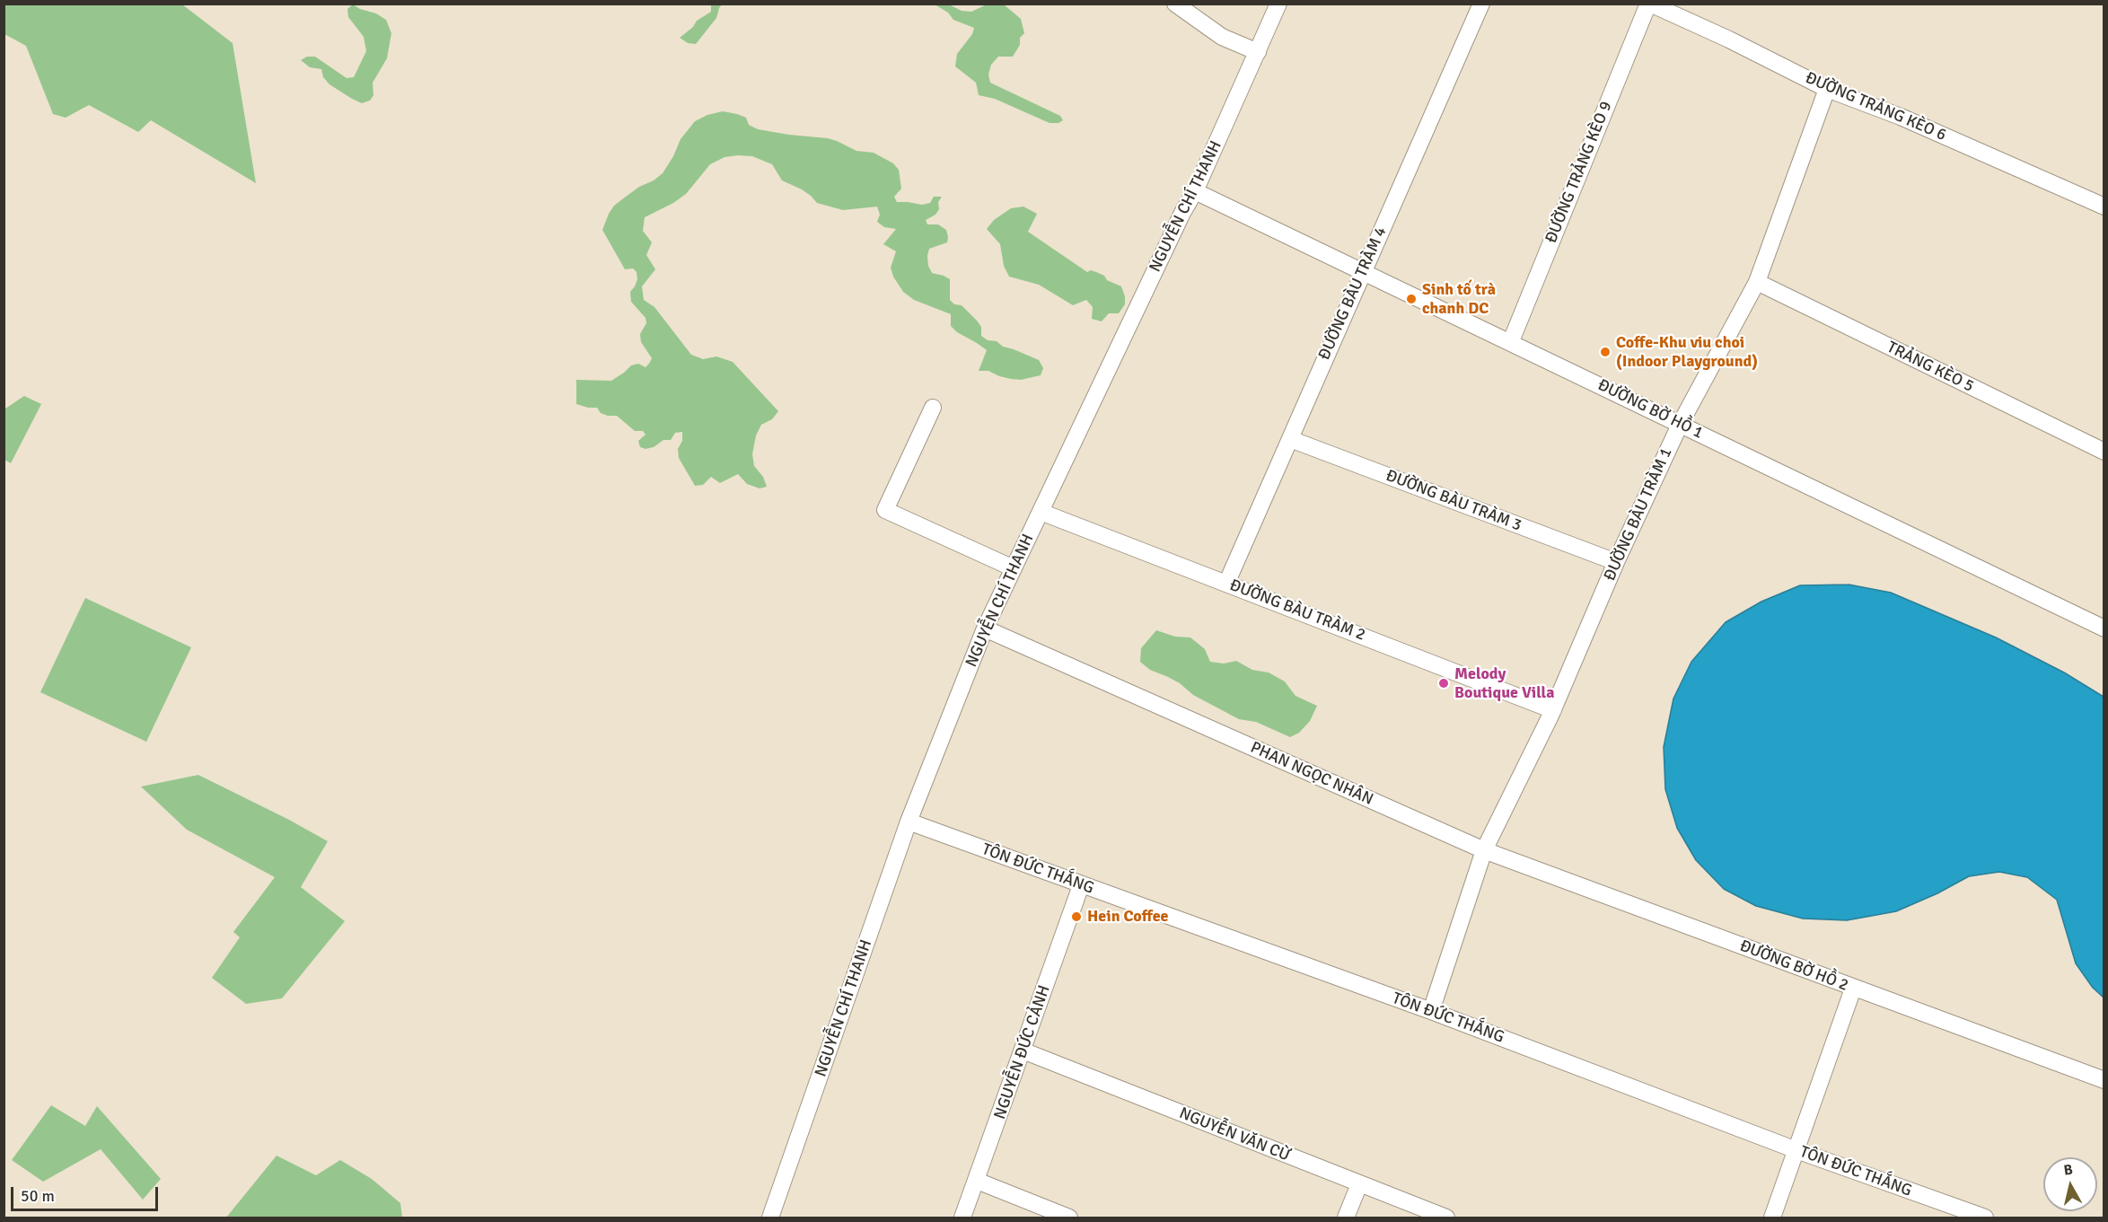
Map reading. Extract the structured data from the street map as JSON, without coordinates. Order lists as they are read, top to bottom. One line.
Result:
{"streets":{"street":["ĐƯỜNG TRẢNG KÈO 6","ĐƯỜNG TRẢNG KÈO 9","NGUYỄN CHÍ THANH","ĐƯỜNG BÀU TRÀM 4","TRẢNG KÈO 5","ĐƯỜNG BỜ HỒ 1","ĐƯỜNG BÀU TRÀM 3","ĐƯỜNG BÀU TRÀM 1","ĐƯỜNG BÀU TRÀM 2","PHAN NGỌC NHÂN","TÔN ĐỨC THẮNG","ĐƯỜNG BỜ HỒ 2","NGUYỄN ĐỨC CẢNH","NGUYỄN VĂN CỪ"]},"crossings":[["ĐƯỜNG TRẢNG KÈO 6","ĐƯỜNG TRẢNG KÈO 9"],["ĐƯỜNG TRẢNG KÈO 6","ĐƯỜNG BÀU TRÀM 1"],["ĐƯỜNG TRẢNG KÈO 9","ĐƯỜNG BỜ HỒ 1"],["NGUYỄN CHÍ THANH","ĐƯỜNG BỜ HỒ 1"],["NGUYỄN CHÍ THANH","ĐƯỜNG BÀU TRÀM 2"],["NGUYỄN CHÍ THANH","PHAN NGỌC NHÂN"],["NGUYỄN CHÍ THANH","TÔN ĐỨC THẮNG"],["ĐƯỜNG BÀU TRÀM 4","ĐƯỜNG BỜ HỒ 1"],["ĐƯỜNG BÀU TRÀM 4","ĐƯỜNG BÀU TRÀM 3"],["ĐƯỜNG BÀU TRÀM 4","ĐƯỜNG BÀU TRÀM 2"],["TRẢNG KÈO 5","ĐƯỜNG BÀU TRÀM 1"],["ĐƯỜNG BỜ HỒ 1","ĐƯỜNG BÀU TRÀM 1"],["ĐƯỜNG BÀU TRÀM 3","ĐƯỜNG BÀU TRÀM 1"],["ĐƯỜNG BÀU TRÀM 1","ĐƯỜNG BÀU TRÀM 2"],["ĐƯỜNG BÀU TRÀM 1","PHAN NGỌC NHÂN"],["ĐƯỜNG BÀU TRÀM 1","ĐƯỜNG BỜ HỒ 2"],["PHAN NGỌC NHÂN","ĐƯỜNG BỜ HỒ 2"],["TÔN ĐỨC THẮNG","NGUYỄN ĐỨC CẢNH"],["NGUYỄN ĐỨC CẢNH","NGUYỄN VĂN CỪ"]],"places":["Sinh tố trà chanh DC","Coffe-Khu viu choi (Indoor Playground)","Melody Boutique Villa","Hein Coffee"],"scale_bar":"50 m","north":"top"}
